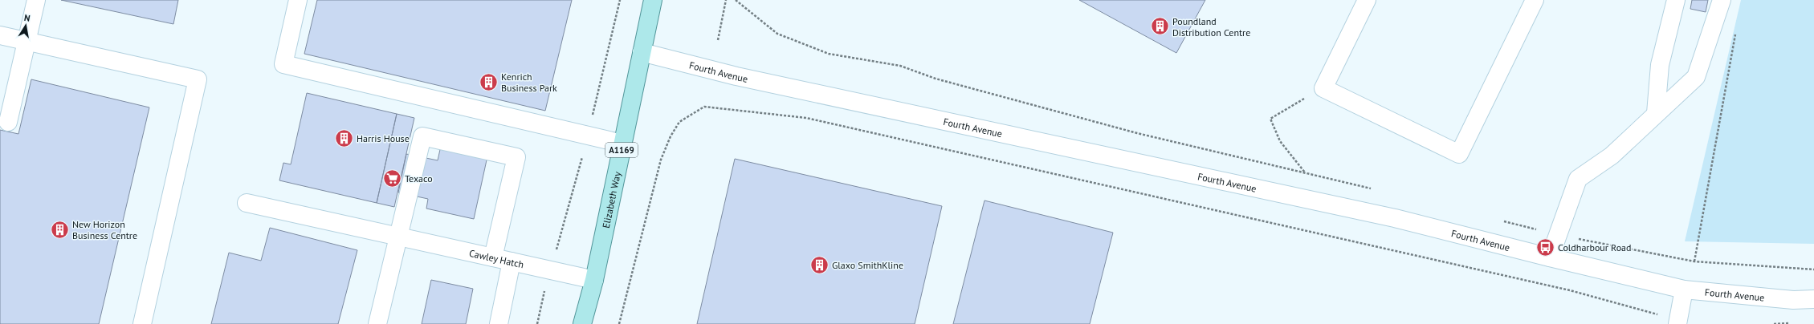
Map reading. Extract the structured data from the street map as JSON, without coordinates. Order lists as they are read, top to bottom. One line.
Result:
{"streets":{"main road":["A1169","Elizabeth Way"],"street":["Fourth Avenue","Cawley Hatch"]},"crossings":[["Fourth Avenue","Elizabeth Way"],["Elizabeth Way","Cawley Hatch"]],"places":{"building":["Poundland Distribution Centre","Kenrich Business Park","Harris House","New Horizon Business Centre","Glaxo SmithKline"],"supermarket":["Texaco"],"bus stop":["Coldharbour Road"]},"north":"top"}
